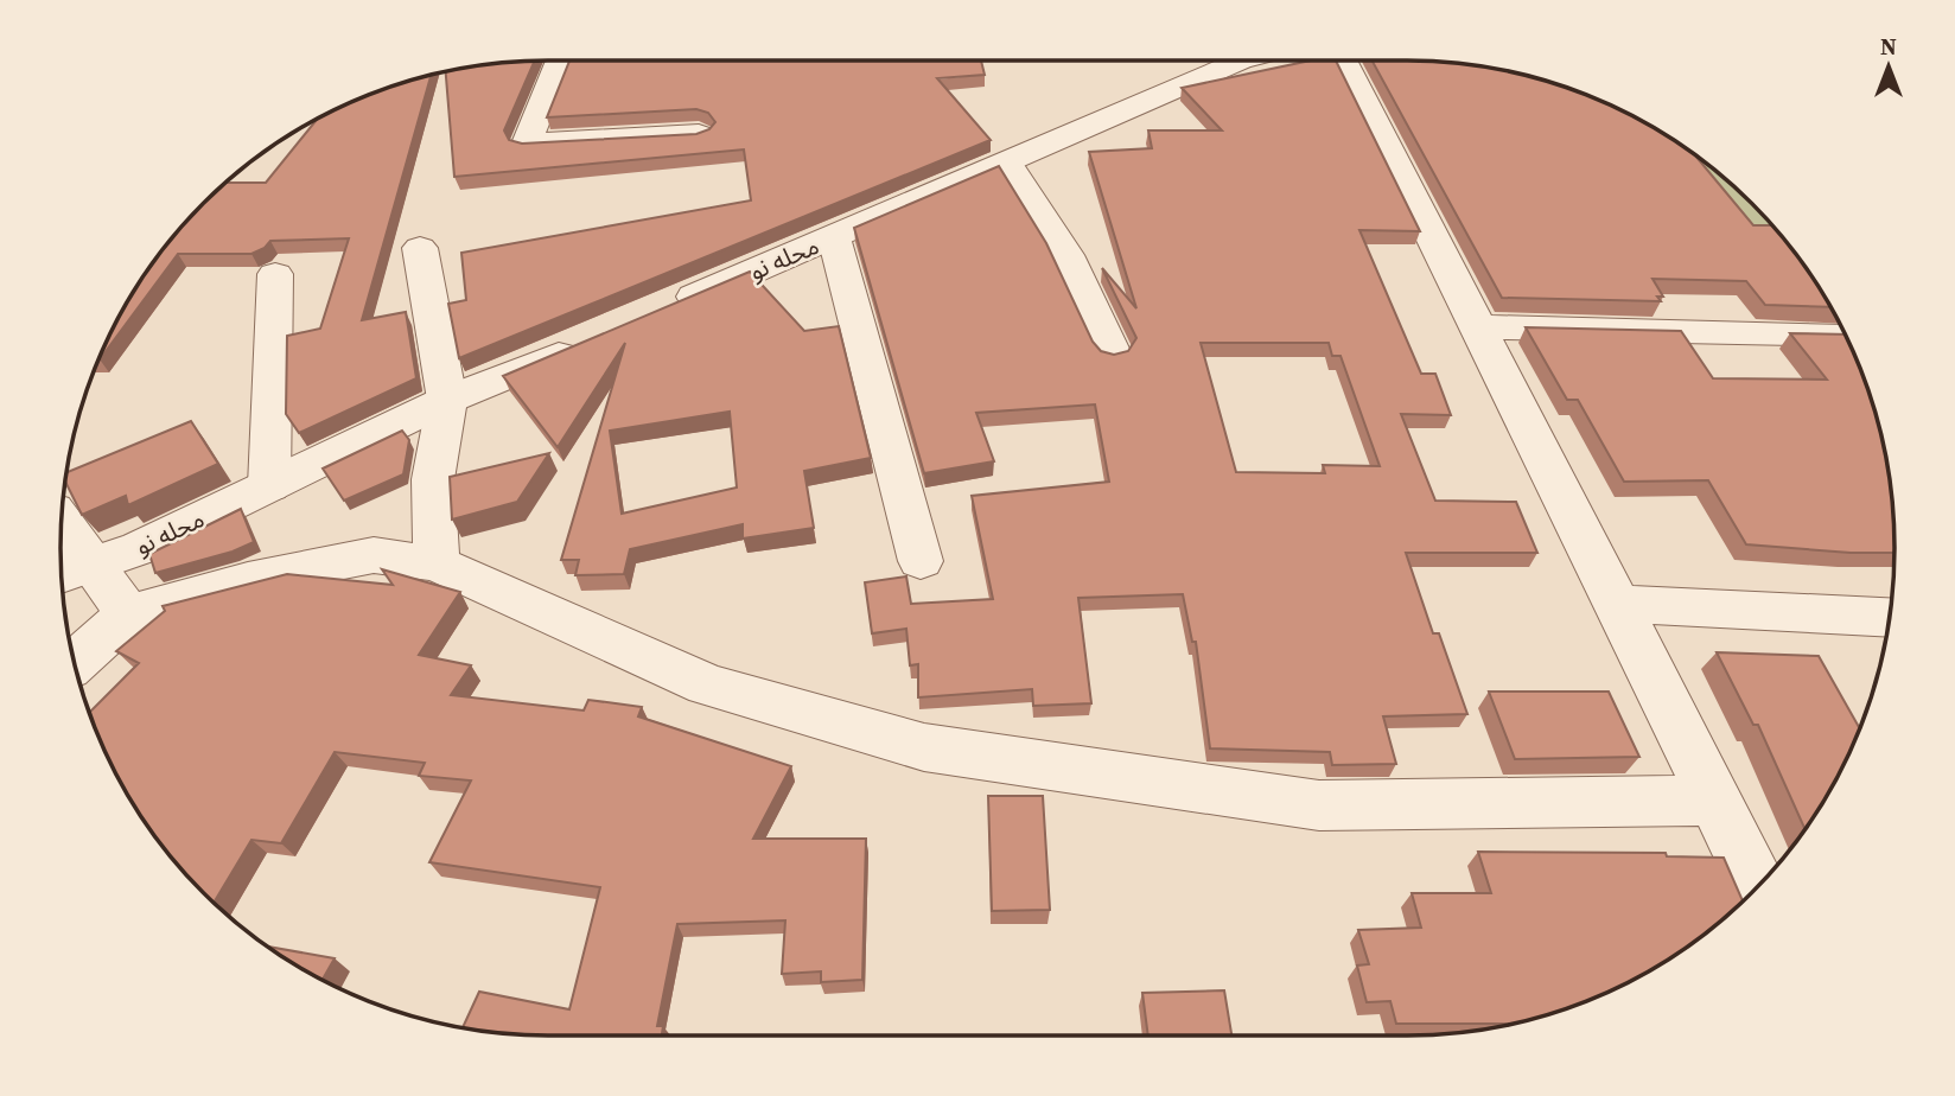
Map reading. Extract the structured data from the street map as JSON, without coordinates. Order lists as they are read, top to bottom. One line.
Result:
{"streets":{"street":["محله نو"]},"north":"top"}
